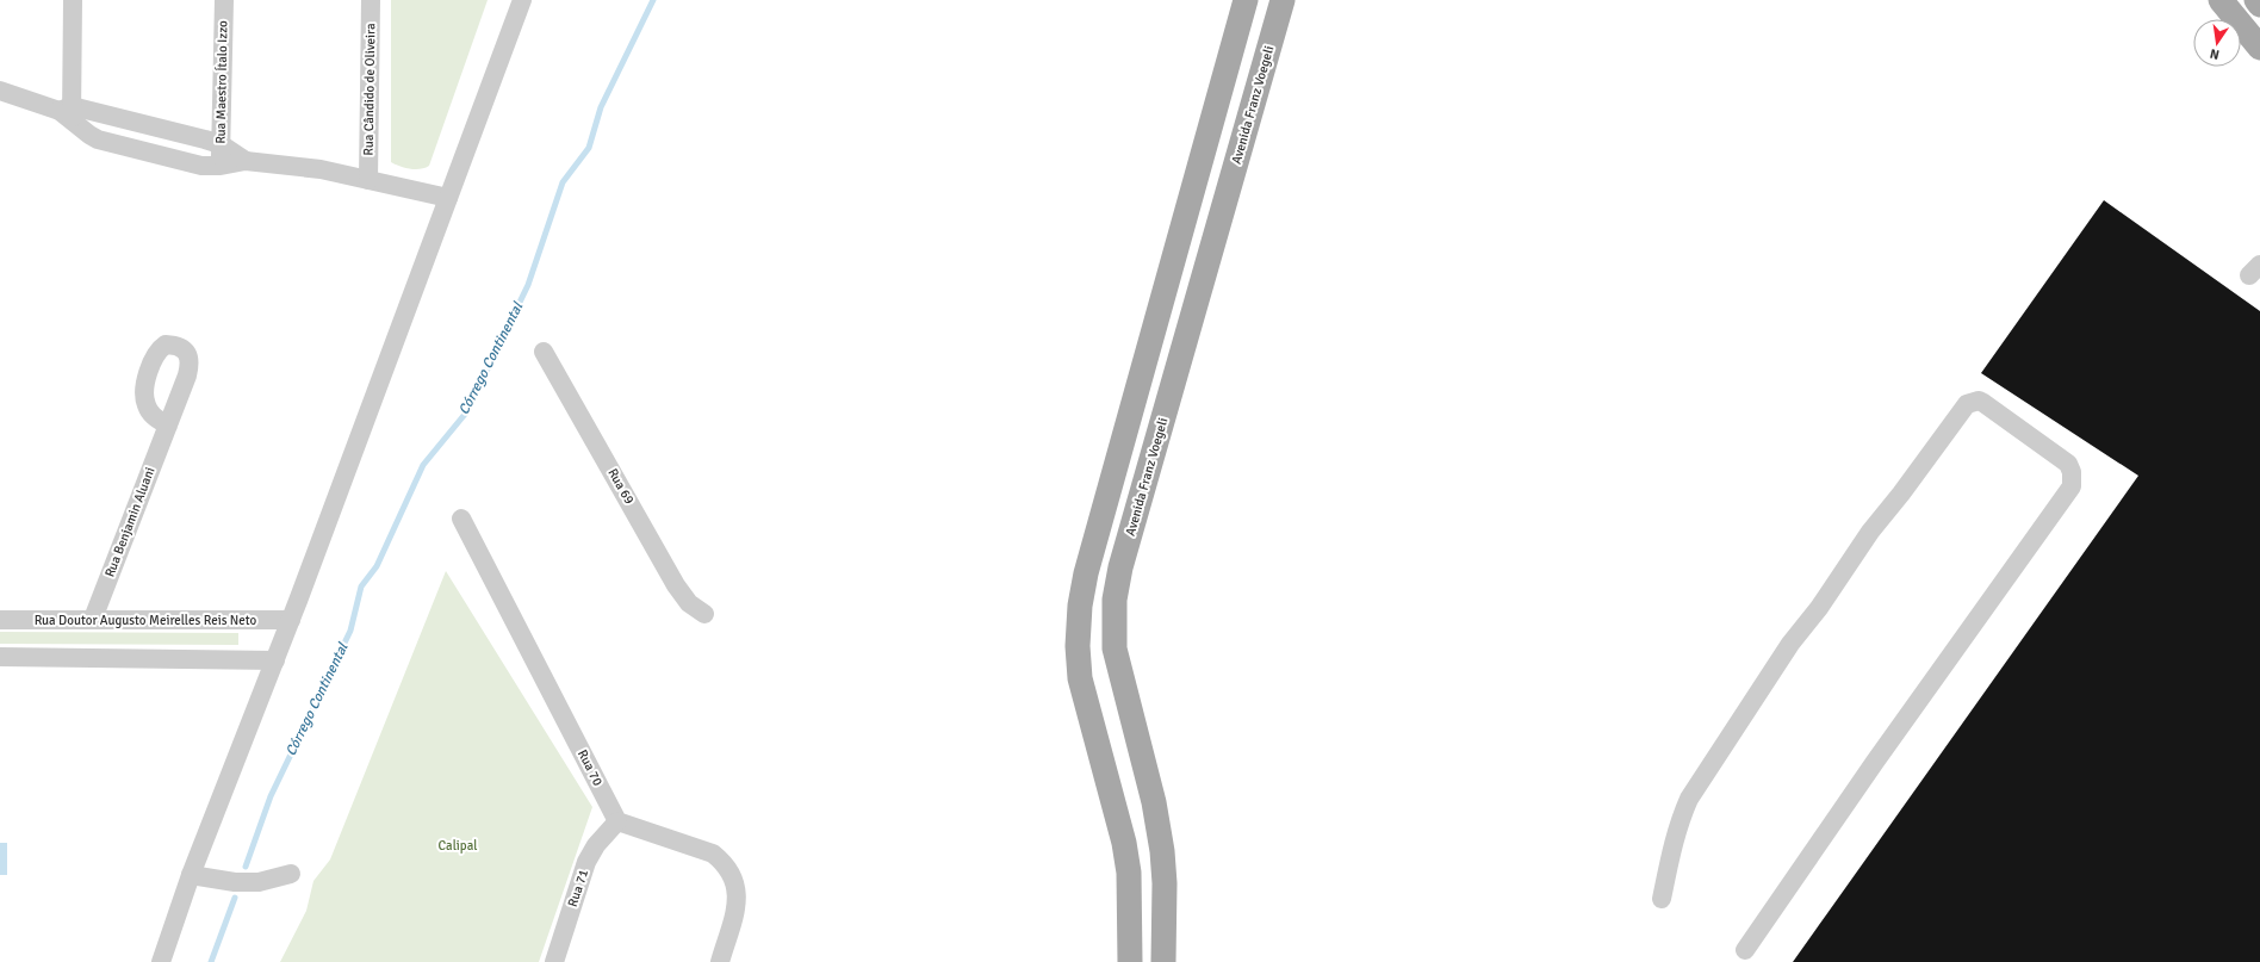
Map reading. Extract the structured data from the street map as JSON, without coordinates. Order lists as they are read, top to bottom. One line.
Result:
{"streets":{"main road":["Avenida Franz Voegeli"],"street":["Rua Maestro Ítalo Izzo","Rua Cândido de Oliveira","Rua 69","Rua Benjamin Aluani","Rua Doutor Augusto Meirelles Reis Neto","Rua 70","Rua 71"]},"crossings":[["Rua Benjamin Aluani","Rua Doutor Augusto Meirelles Reis Neto"],["Rua 70","Rua 71"]],"water":["Córrego Continental"],"parks":["Calipal"],"north":"bottom"}
